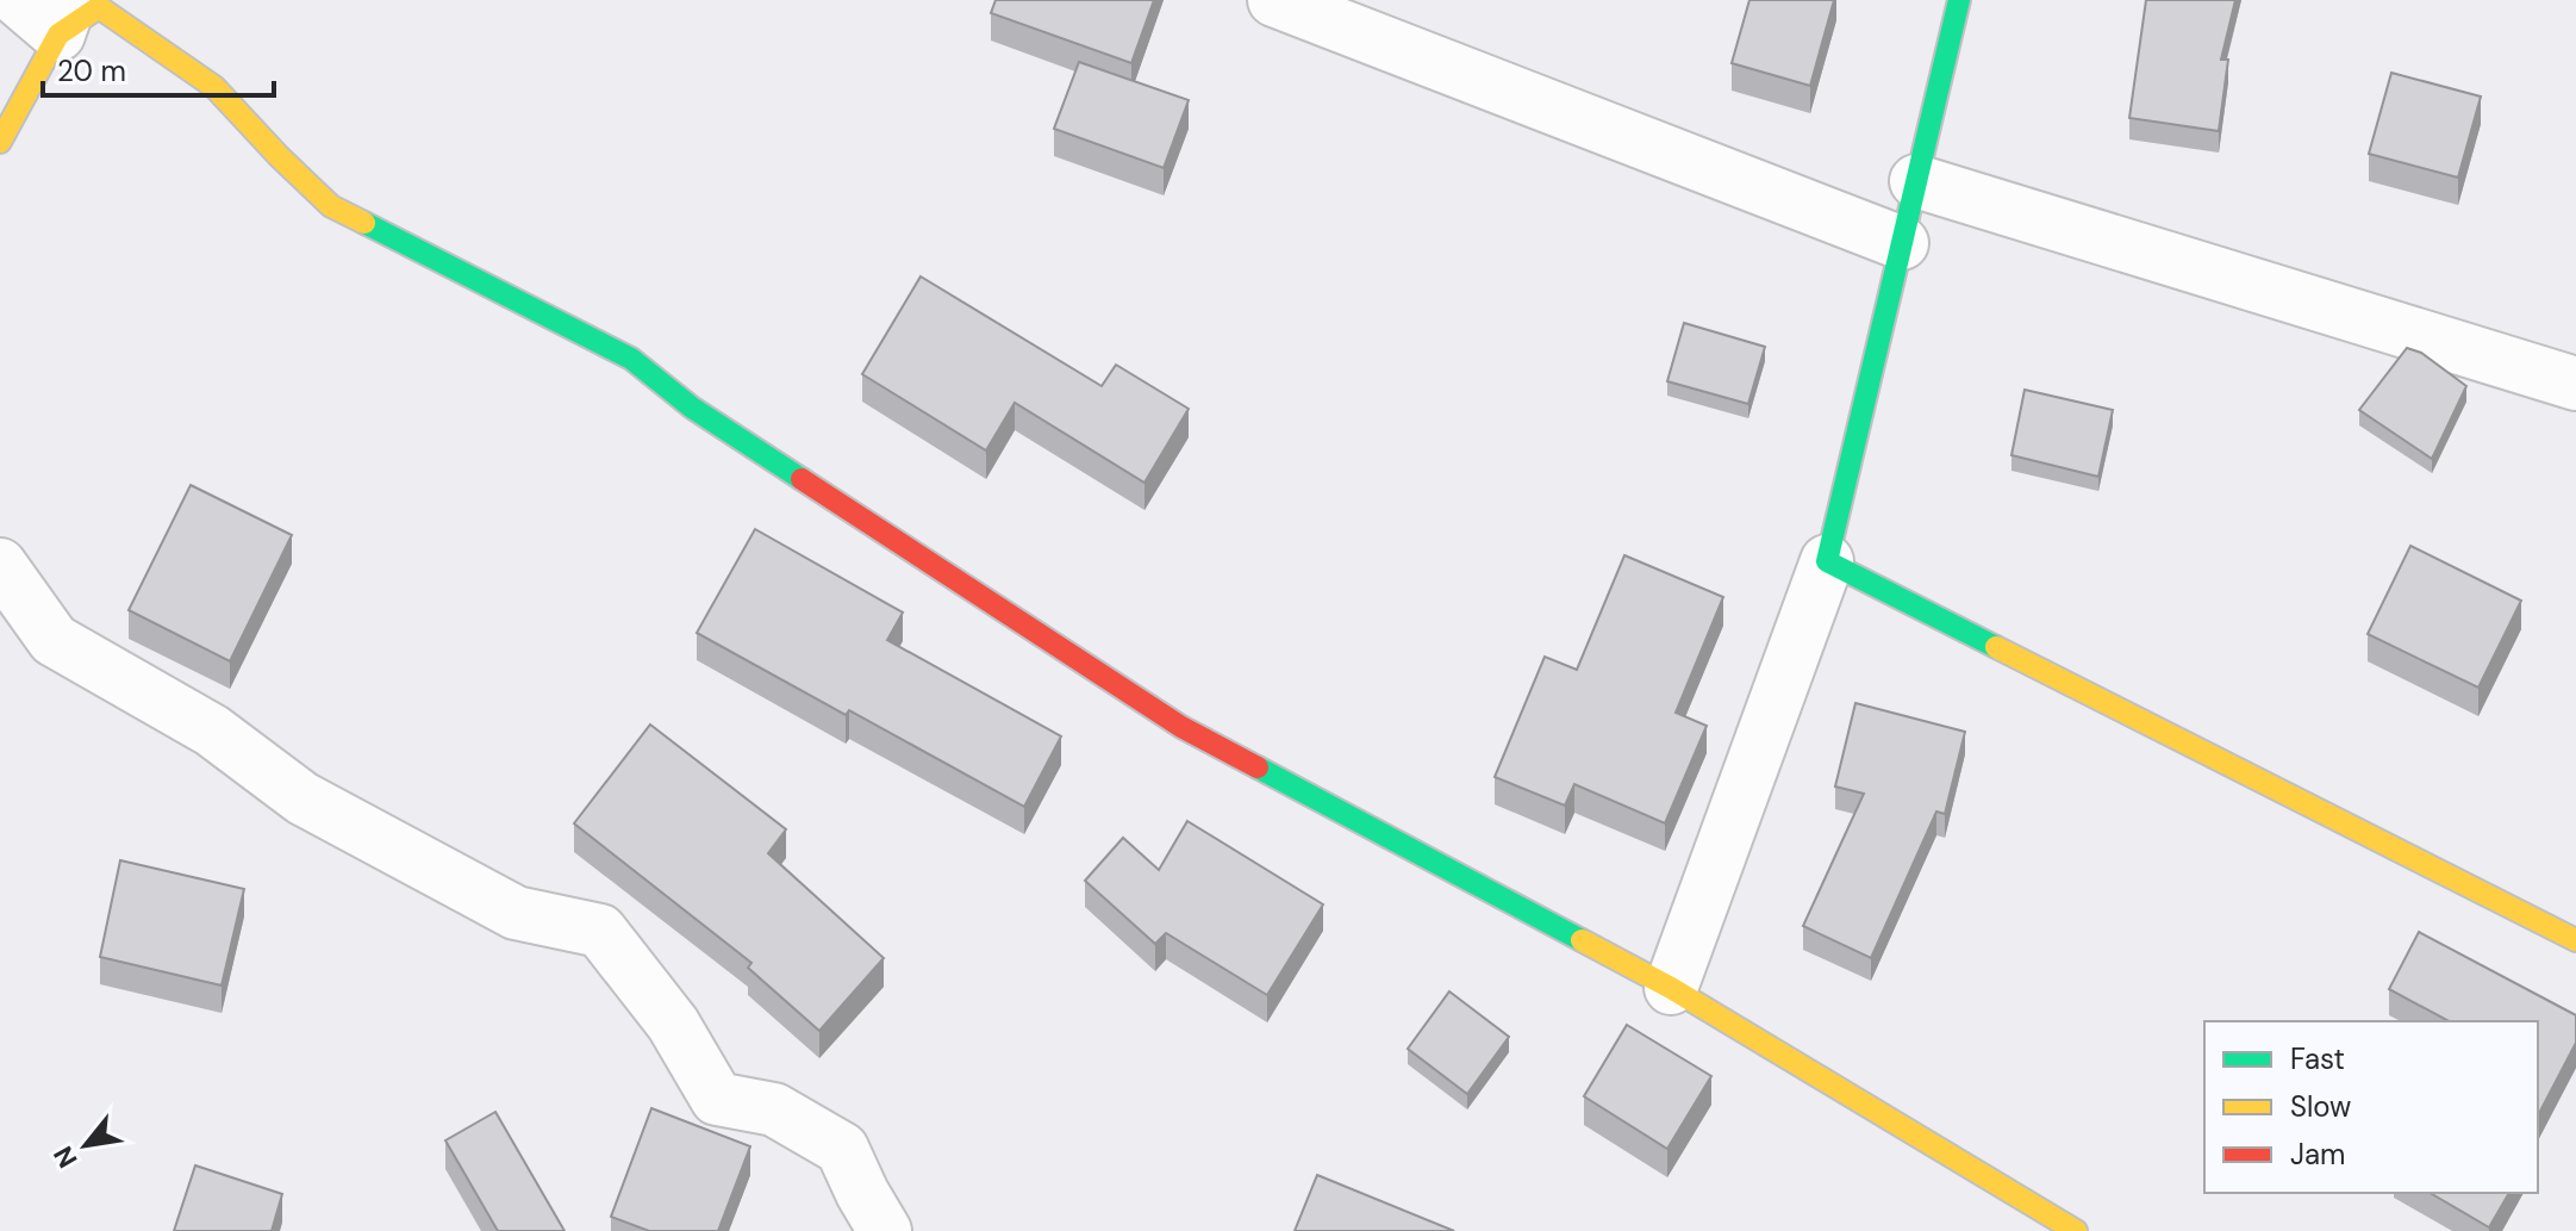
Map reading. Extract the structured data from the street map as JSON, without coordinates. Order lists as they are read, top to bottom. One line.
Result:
{"legend":["Fast","Slow","Jam"],"scale_bar":"20 m","north":"bottom left"}
